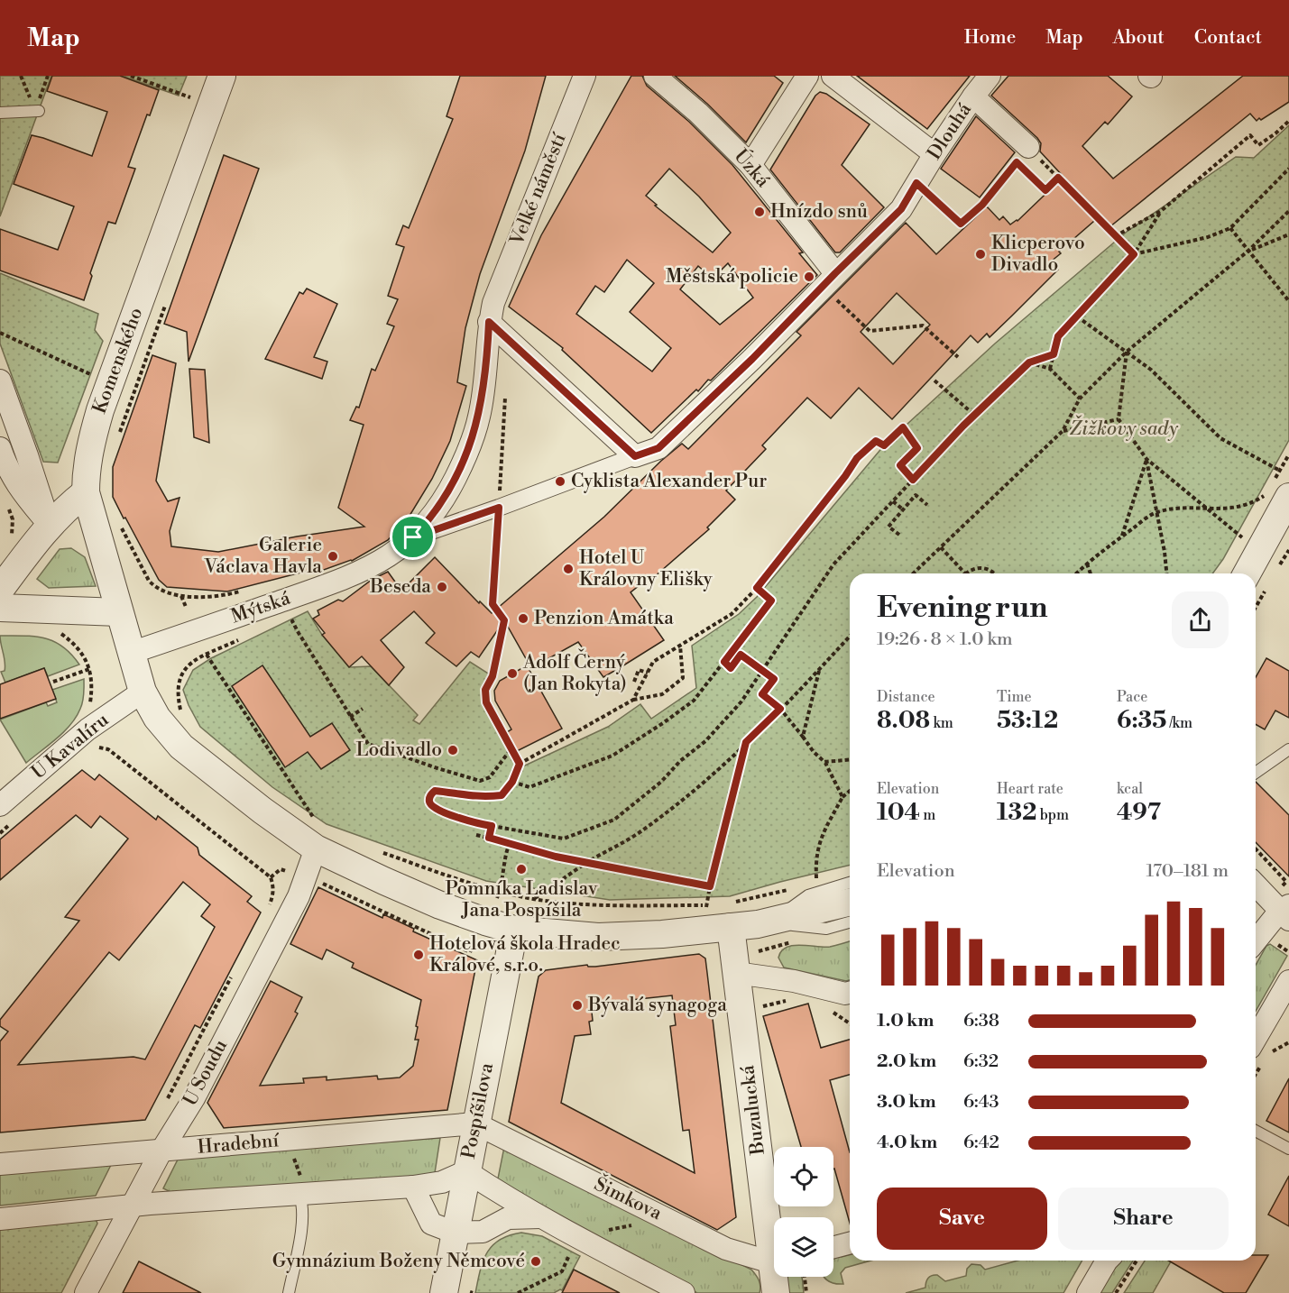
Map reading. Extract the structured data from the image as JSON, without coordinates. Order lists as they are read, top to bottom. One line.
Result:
{"streets":{"street":["Dlouhá","Úzká","Velké náměstí","Komenského","Mýtská","U Kavalíru","U Soudu","Buzulucká","Pospíšilova","Hradební","Šimkova"]},"crossings":[["Dlouhá","Úzká"],["Velké náměstí","Mýtská"],["Komenského","Mýtská"],["Komenského","U Kavalíru"],["Komenského","U Soudu"],["Komenského","Buzulucká"],["Komenského","Pospíšilova"],["U Soudu","Hradební"],["Pospíšilova","Hradební"],["Pospíšilova","Šimkova"],["Hradební","Šimkova"]],"parks":["Žižkovy sady"],"places":["Hnízdo snů","Klicperovo Divadlo","Městská policie","Cyklista Alexander Pur","Galerie Václava Havla","Hotel U Královny Elišky","Beseda","Penzion Amátka","Adolf Černý (Jan Rokyta)","Lodivadlo","Pomníka Ladislav Jana Pospíšila","Hotelová škola Hradec Králové, s.r.o.","Bývalá synagoga","Gymnázium Boženy Němcové"],"page":{"header":"Map","nav":["Home","Map","About","Contact"],"heading":["Evening run","19:26 · 8 × 1.0 km"],"stats":[["Distance","8.08 km"],["Time","53:12"],["Pace","6:35 /km"],["Elevation","104 m"],["Heart rate","132 bpm"],["kcal","497"]],"chart":["Elevation","170–181 m"],"list":[{"name":"1.0 km","note":"6:38"},{"name":"2.0 km","note":"6:32"},{"name":"3.0 km","note":"6:43"},{"name":"4.0 km","note":"6:42"}],"buttons":["Save","Share"]}}
